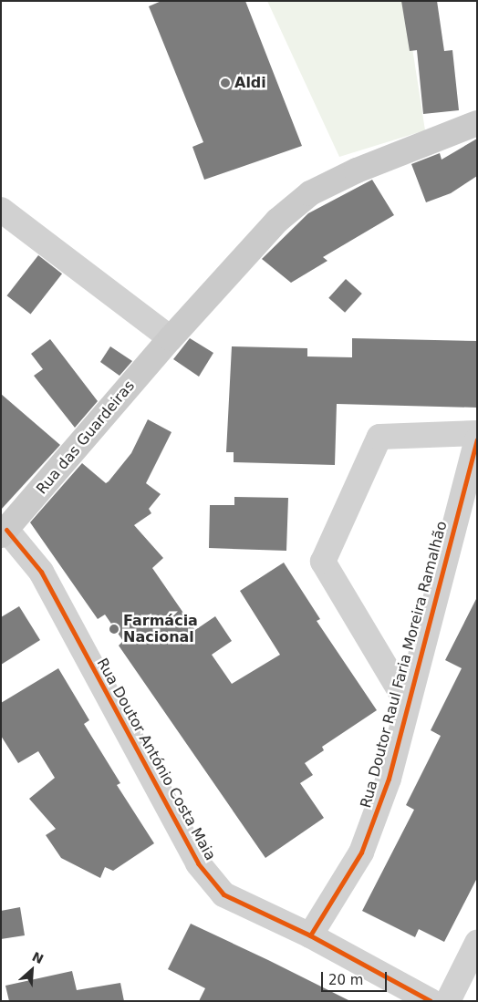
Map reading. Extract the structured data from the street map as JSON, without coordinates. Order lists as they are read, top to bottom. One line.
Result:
{"streets":{"main road":["Rua das Guardeiras"],"street":["Rua Doutor Raul Faria Moreira Ramalhão","Rua Doutor António Costa Maia"]},"crossings":[["Rua das Guardeiras","Rua Doutor António Costa Maia"],["Rua Doutor Raul Faria Moreira Ramalhão","Rua Doutor António Costa Maia"]],"places":["Aldi","Farmácia Nacional"],"scale_bar":"20 m","north":"top right"}
